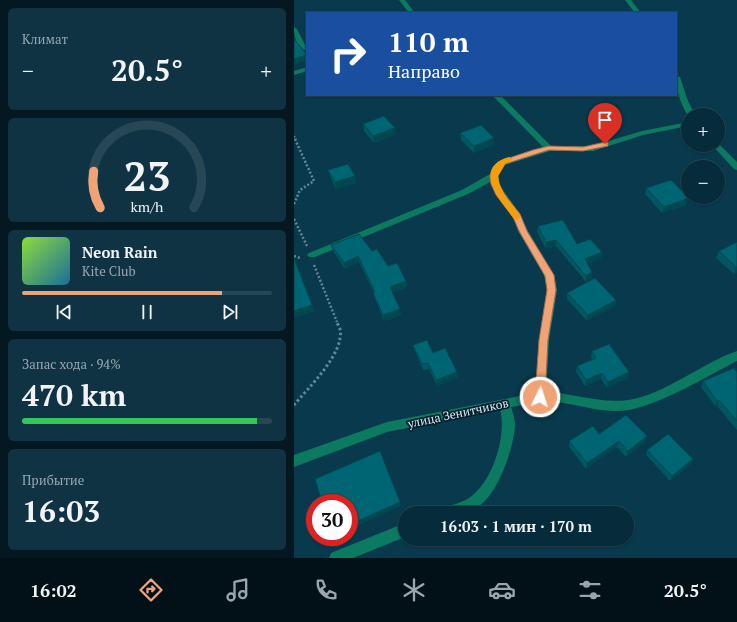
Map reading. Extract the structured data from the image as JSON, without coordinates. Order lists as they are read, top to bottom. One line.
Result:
{"streets":{"street":["улица Зенитчиков"]},"page":{"tile":["Климат",["Запас хода · 94%","470 km"],["Прибытие","16:03"]],"turn":["110 m","Направо"],"heat":["−","20.5°","+"],"map_buttons":["+","−"],"song":["Neon Rain","Kite Club"],"limit":"30","trip":"16:03 · 1 мин · 170 m","tabs":["16:02","20.5°"],"gauge":["23","km/h"]}}
